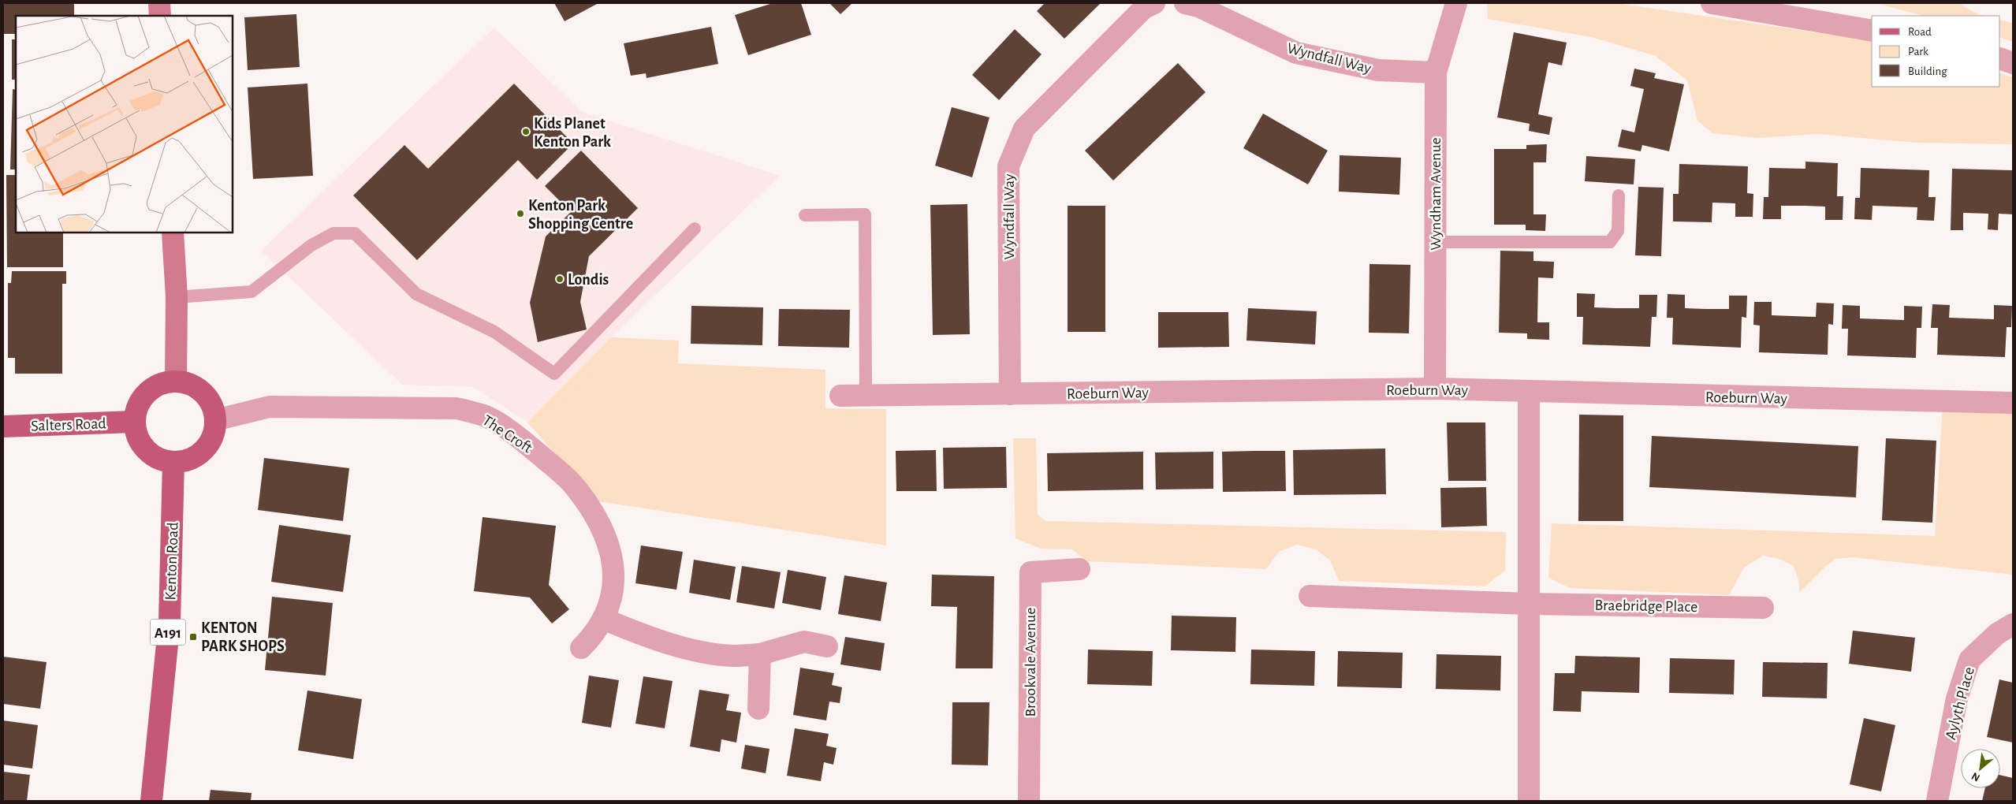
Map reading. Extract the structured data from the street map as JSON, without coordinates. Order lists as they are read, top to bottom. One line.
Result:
{"streets":{"main road":["Salters Road","Kenton Road","A191"],"street":["Wyndfall Way","Wyndham Avenue","Roeburn Way","The Croft","Braebridge Place","Brookvale Avenue","Aylyth Place"]},"crossings":[["Wyndfall Way","Wyndham Avenue"],["Wyndfall Way","Roeburn Way"],["Wyndham Avenue","Roeburn Way"],["Salters Road","The Croft"],["Salters Road","Kenton Road"],["The Croft","Kenton Road"]],"places":{"other":["Kids Planet Kenton Park","Kenton Park Shopping Centre","Londis"],"transit":["KENTON PARK SHOPS"]},"legend":["Road","Park","Building"],"north":"bottom left"}
